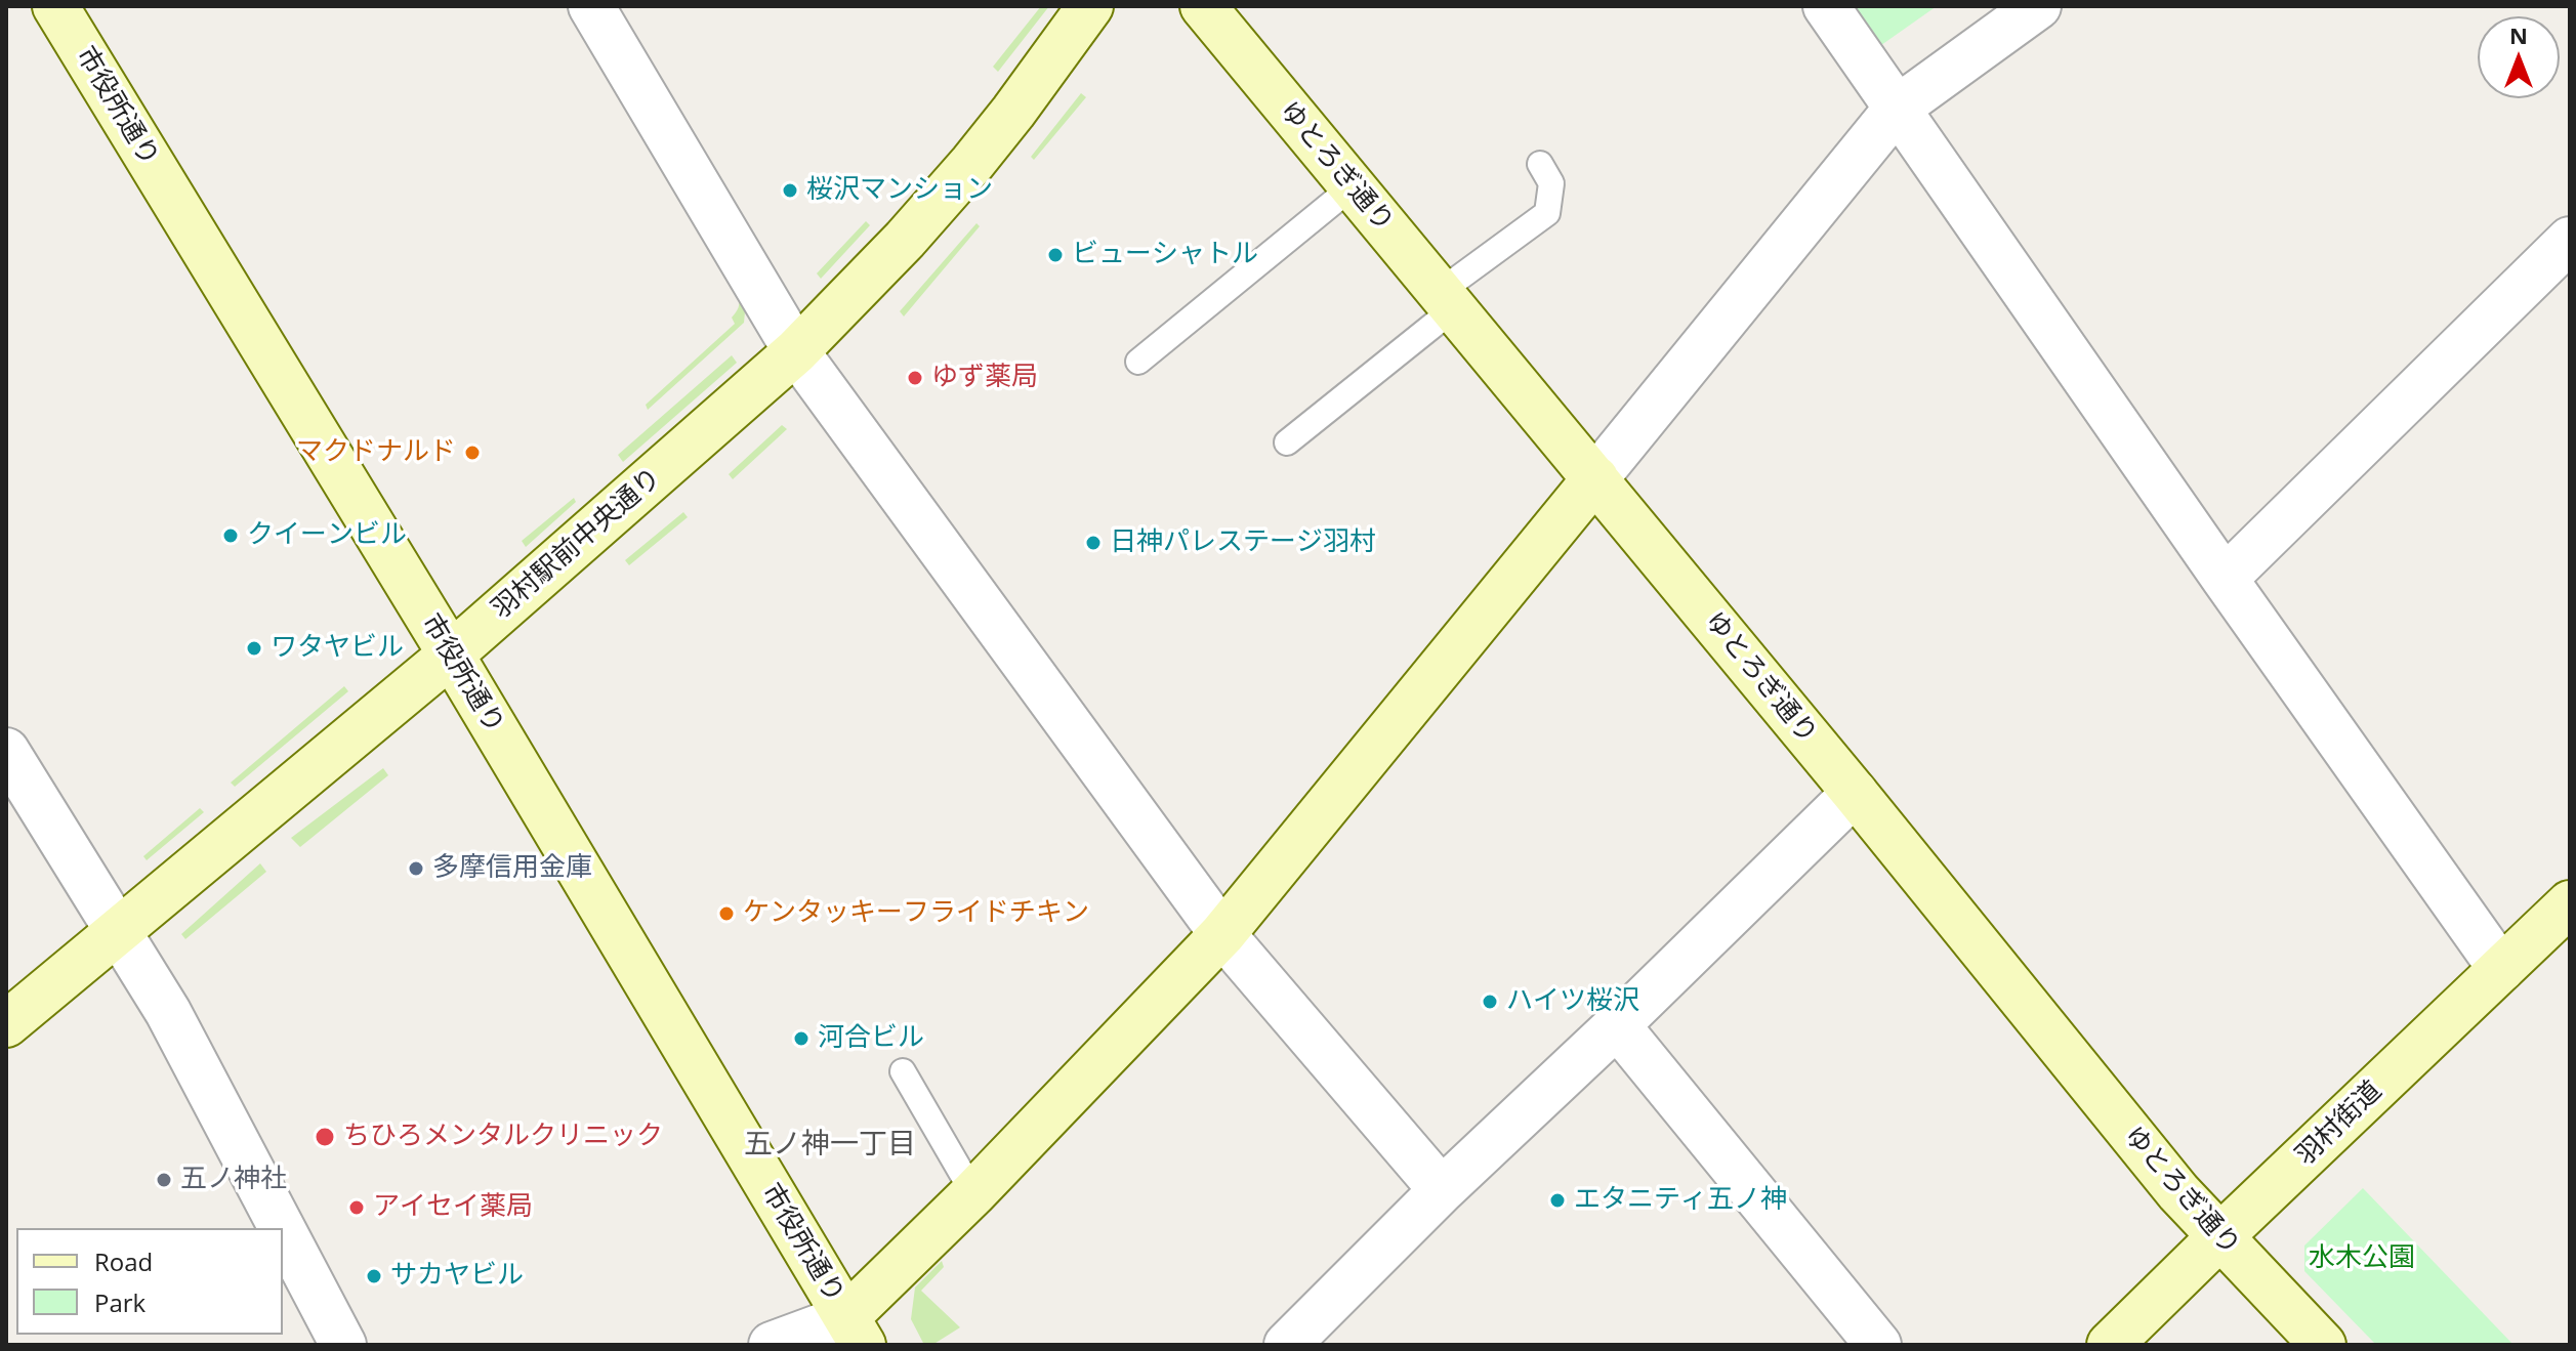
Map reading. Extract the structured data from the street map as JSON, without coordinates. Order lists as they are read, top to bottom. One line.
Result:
{"streets":{"street":["市役所通り","ゆとろぎ通り","羽村駅前中央通り","羽村街道"]},"crossings":[["市役所通り","羽村駅前中央通り"],["ゆとろぎ通り","羽村街道"]],"districts":["五ノ神一丁目"],"parks":["水木公園"],"places":["桜沢マンション","ビューシャトル","ゆず薬局","マクドナルド","クイーンビル","日神パレステージ羽村","ワタヤビル","多摩信用金庫","ケンタッキーフライドチキン","ハイツ桜沢","河合ビル","ちひろメンタルクリニック","五ノ神社","エタニティ五ノ神","アイセイ薬局","サカヤビル"],"legend":["Road","Park"],"north":"top"}
